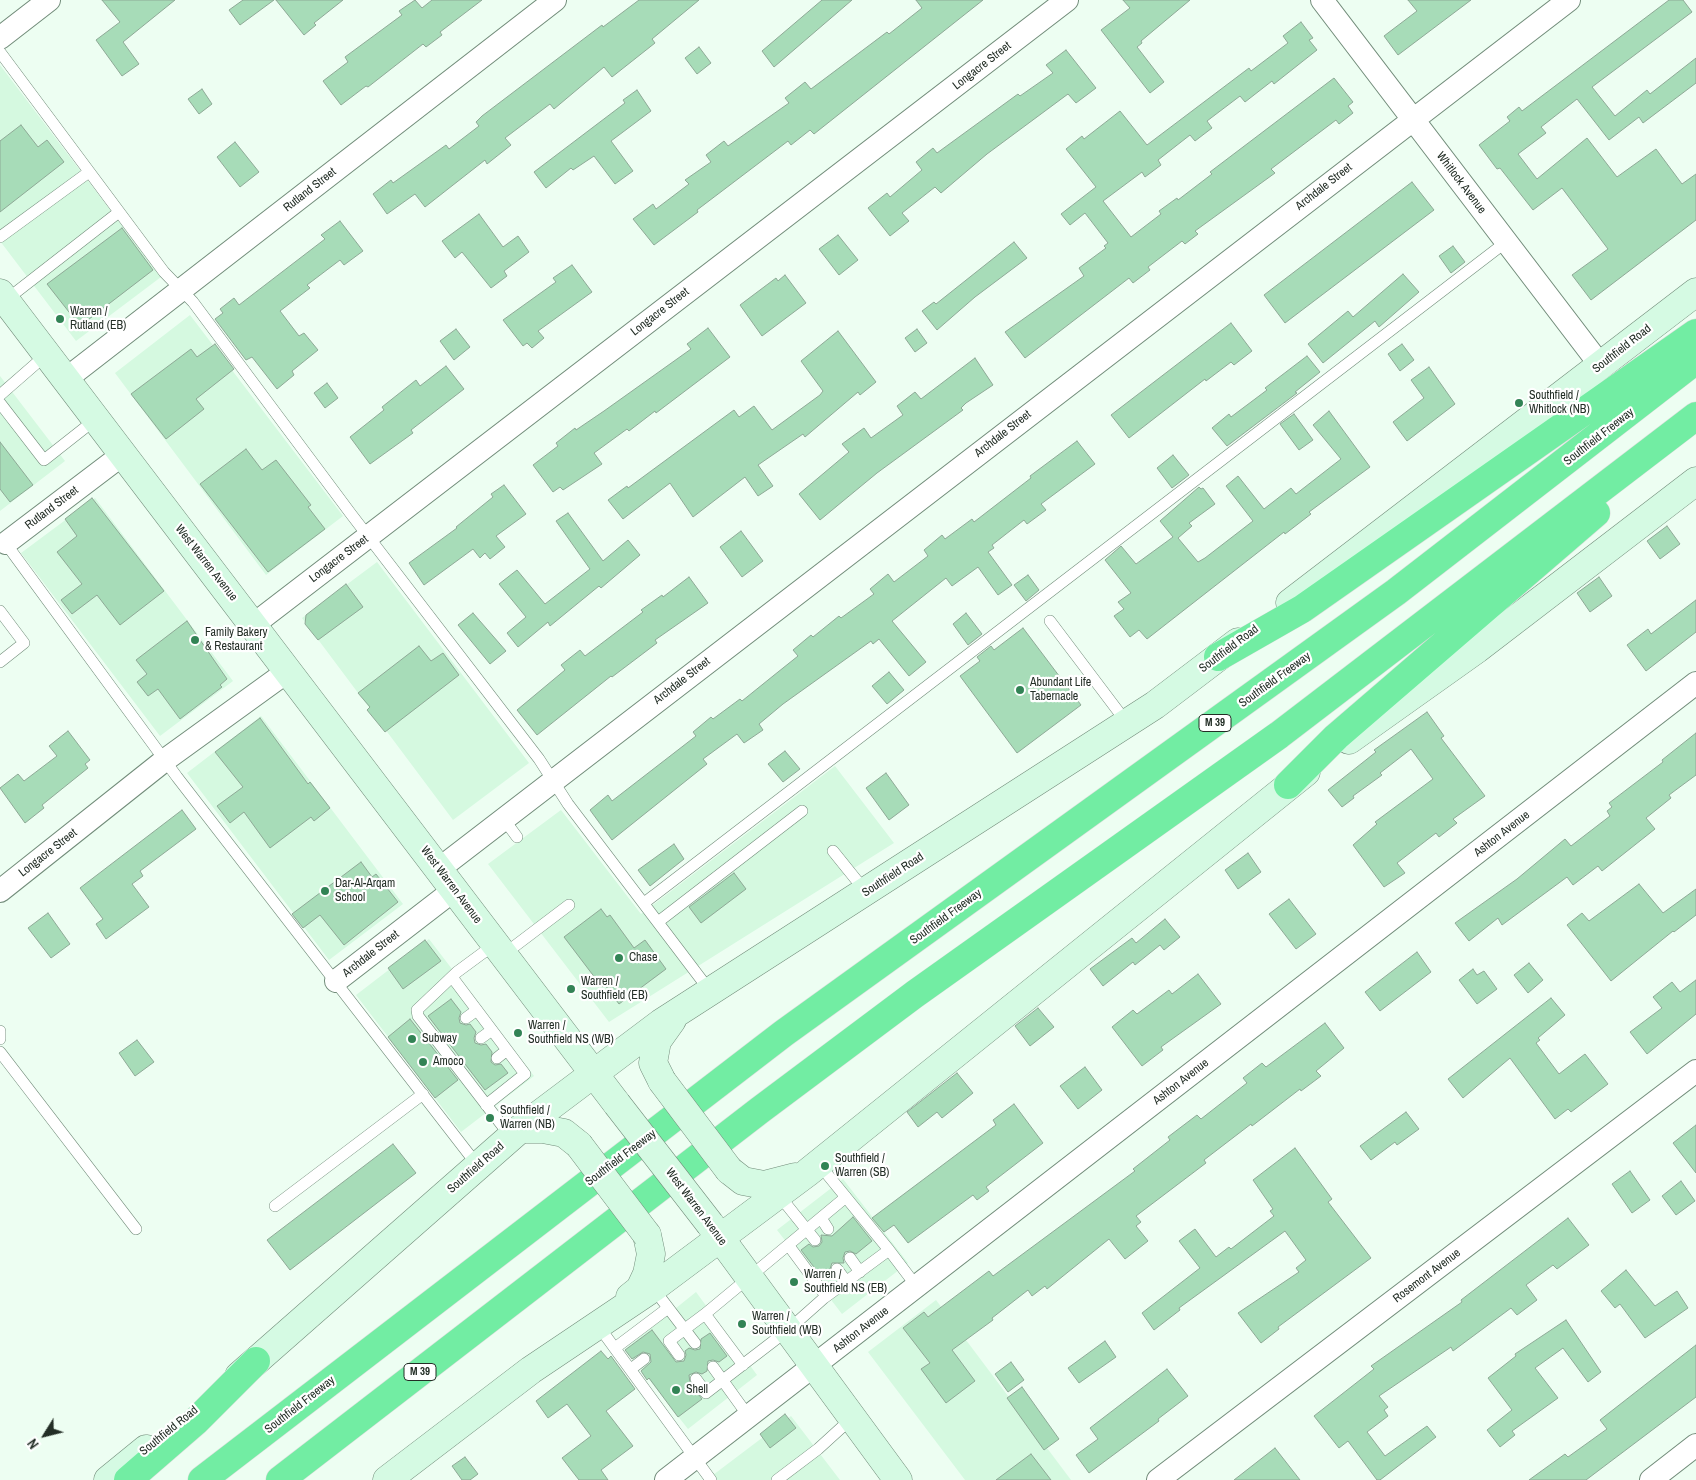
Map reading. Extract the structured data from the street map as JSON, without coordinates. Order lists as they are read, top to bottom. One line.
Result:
{"streets":{"highway":["Southfield Freeway","M 39"],"main road":["Southfield Road","West Warren Avenue"],"street":["Longacre Street","Whitlock Avenue","Archdale Street","Rutland Street","Ashton Avenue","Rosemont Avenue"]},"crossings":[["Longacre Street","West Warren Avenue"],["Whitlock Avenue","Archdale Street"],["Whitlock Avenue","Southfield Road"],["Archdale Street","West Warren Avenue"],["Rutland Street","West Warren Avenue"],["Southfield Road","West Warren Avenue"],["West Warren Avenue","Ashton Avenue"]],"places":["Warren / Rutland (EB)","Southfield / Whitlock (NB)","Family Bakery & Restaurant","Abundant Life Tabernacle","Dar-Al-Arqam School","Chase","Warren / Southfield (EB)","Warren / Southfield NS (WB)","Subway","Amoco","Southfield / Warren (NB)","Southfield / Warren (SB)","Warren / Southfield NS (EB)","Warren / Southfield (WB)","Shell"],"north":"bottom left"}
